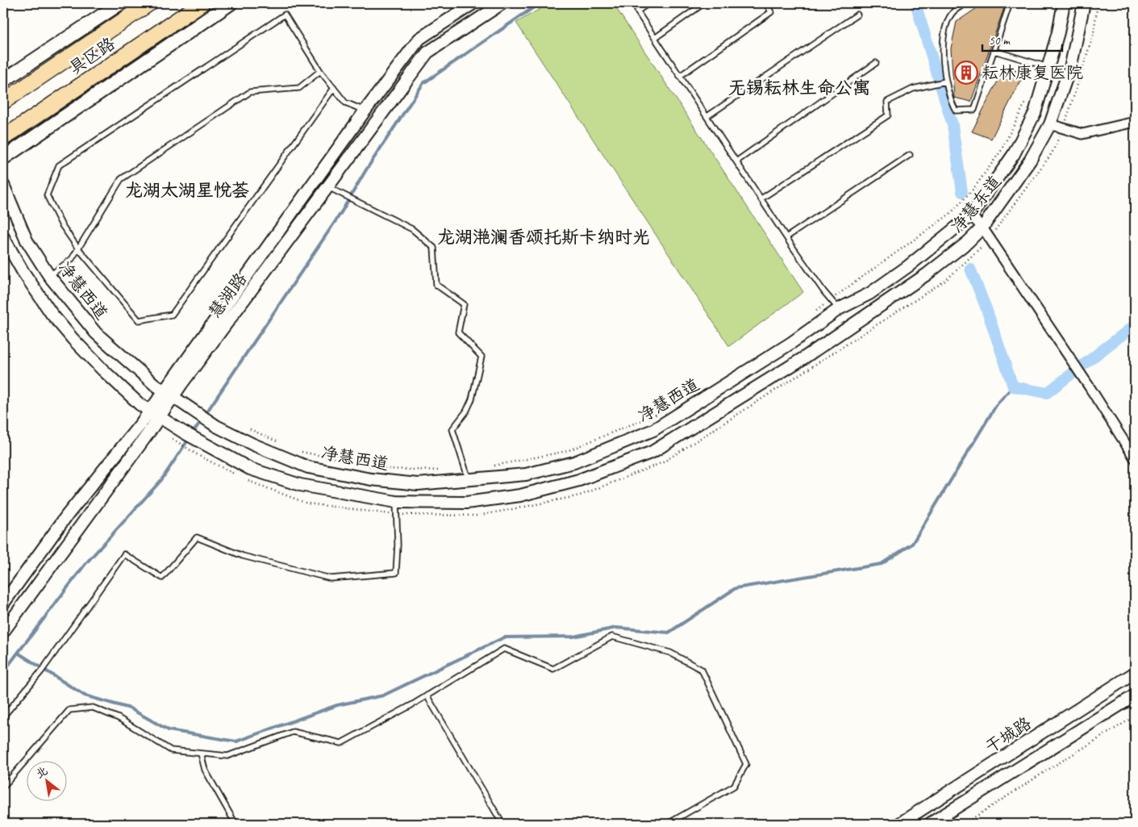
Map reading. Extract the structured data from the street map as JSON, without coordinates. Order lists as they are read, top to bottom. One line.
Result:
{"streets":{"highway":["具区路"],"street":["净慧东道","净慧西道","慧湖路","干城路"]},"crossings":[["净慧东道","净慧西道"],["净慧西道","慧湖路"]],"districts":["无锡耘林生命公寓","龙湖太湖星悦荟","龙湖滟澜香颂托斯卡纳时光"],"places":{"building":["耘林康复医院"]},"scale_bar":"50 m","north":"top left"}
